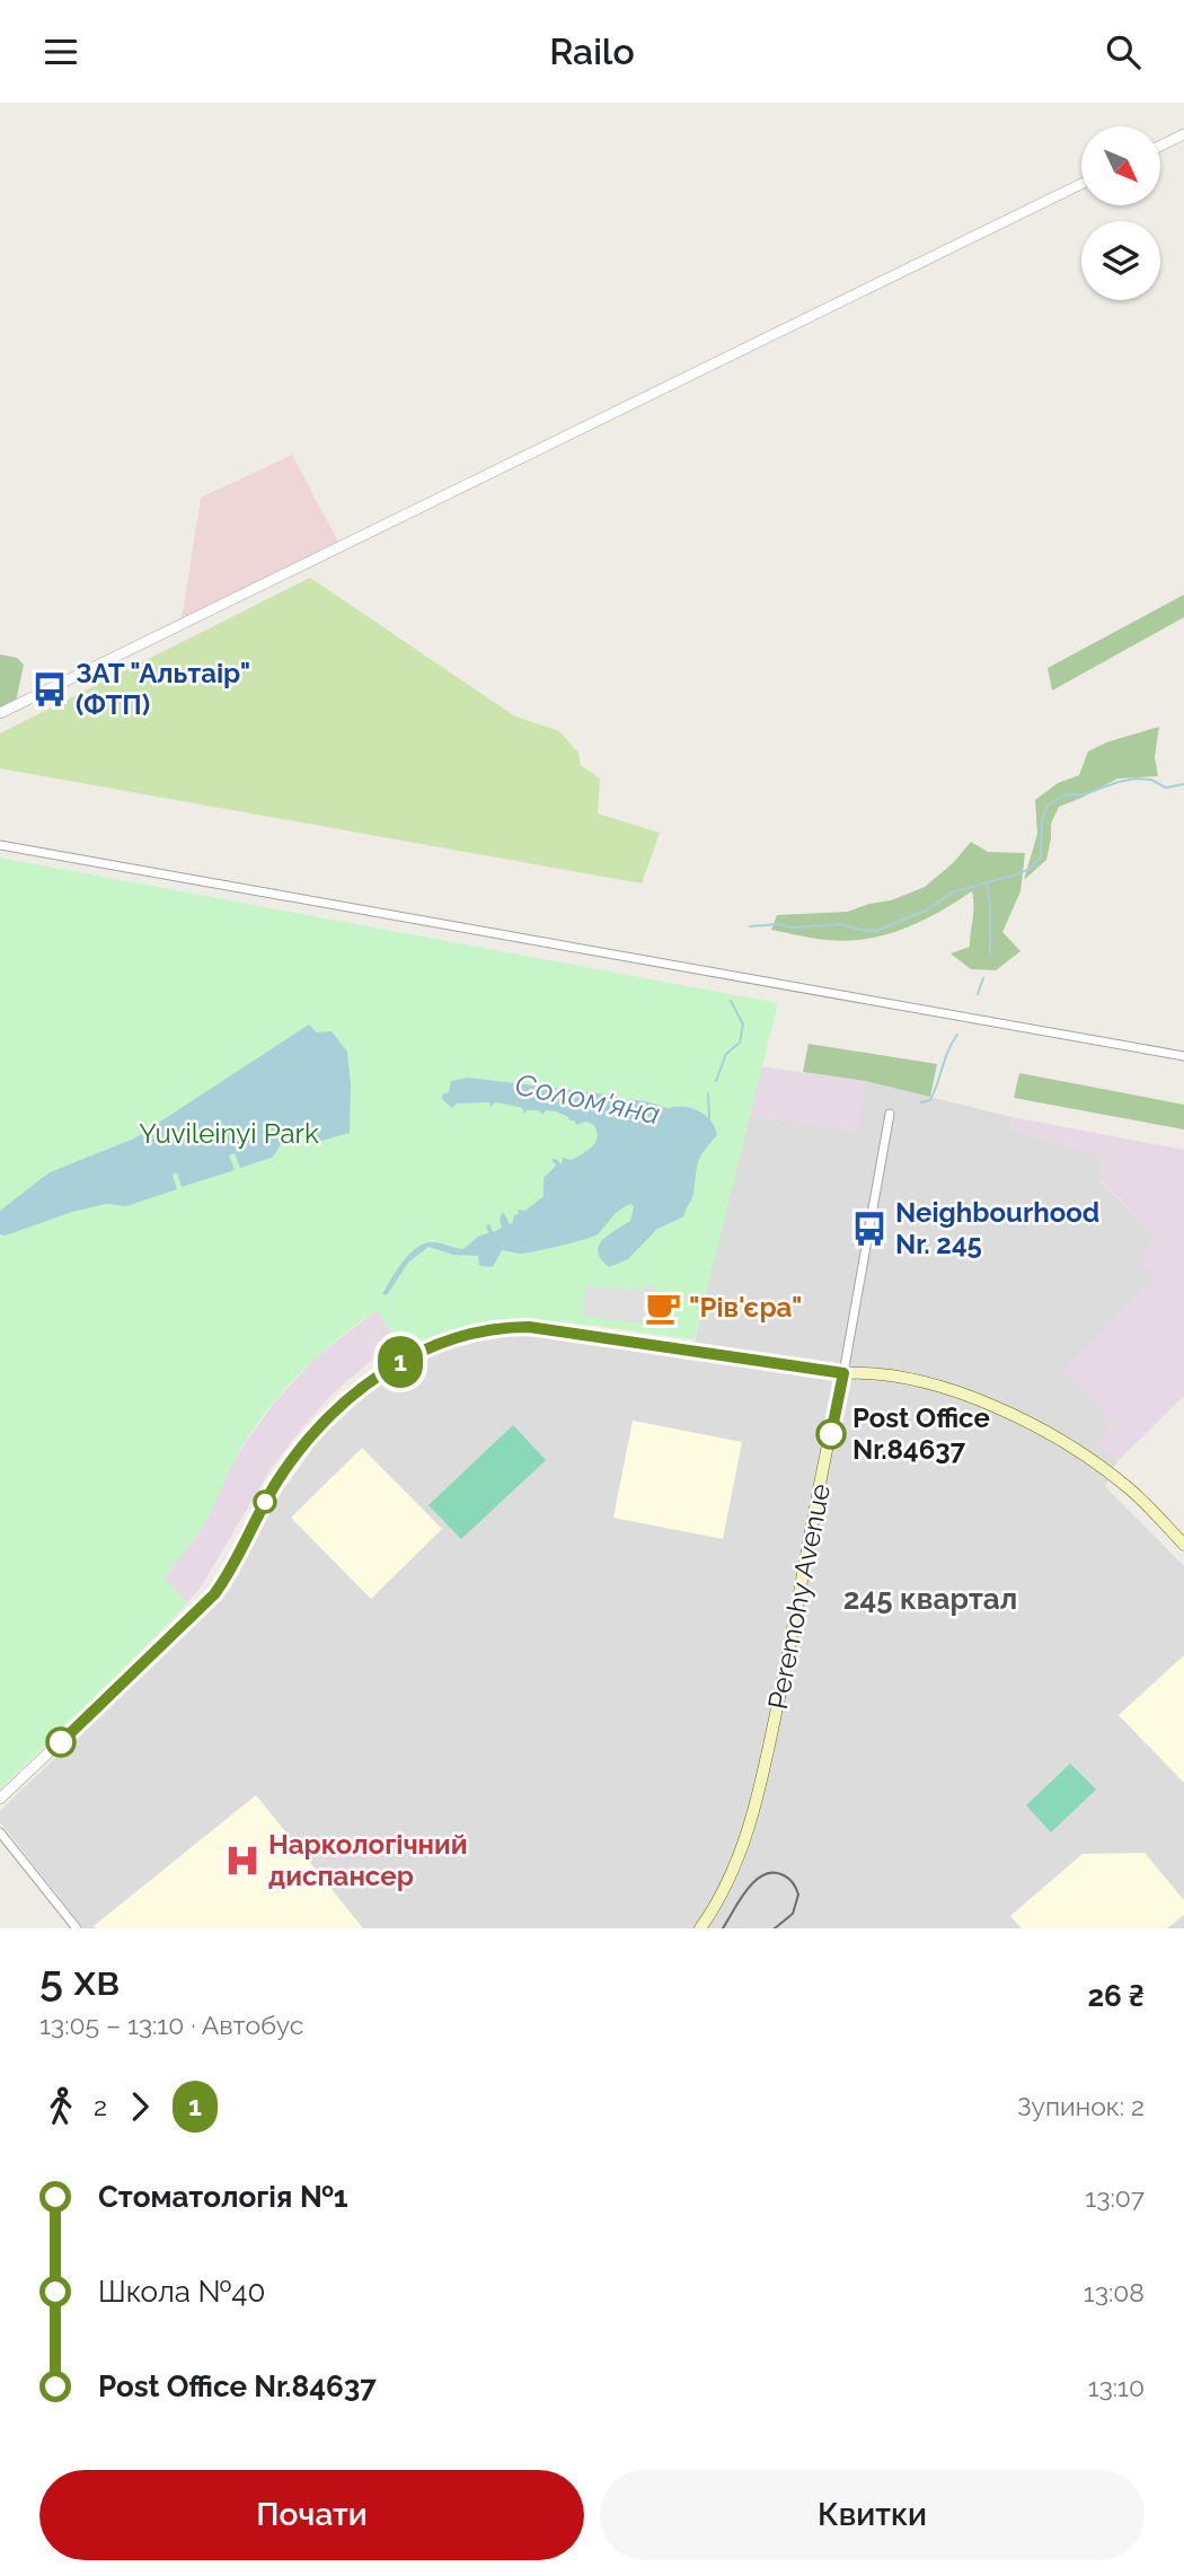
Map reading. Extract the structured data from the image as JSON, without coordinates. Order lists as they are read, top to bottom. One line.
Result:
{"streets":{"main road":["Peremohy Avenue"]},"districts":["245 квартал"],"water":["Солом'яна"],"parks":["Yuvileinyi Park"],"places":{"bus stop":["ЗАТ \"Альтаір\" (ФТП)","Neighbourhood Nr. 245"],"cafe":["\"Рів'єра\""],"other":["Post Office Nr.84637"],"hospital":["Наркологічний диспансер"]},"lines":["bus line 1"],"north":"bottom right","page":{"header":"Railo","on_map":"1","heading":["5 хв","13:05 – 13:10 · Автобус","26 ₴"],"legs":["2","1","Зупинок: 2"],"list":[{"name":"Стоматологія №1","value":"13:07"},{"name":"Школа №40","value":"13:08"},{"name":"Post Office Nr.84637","value":"13:10"}],"buttons":["Почати","Квитки"]}}
